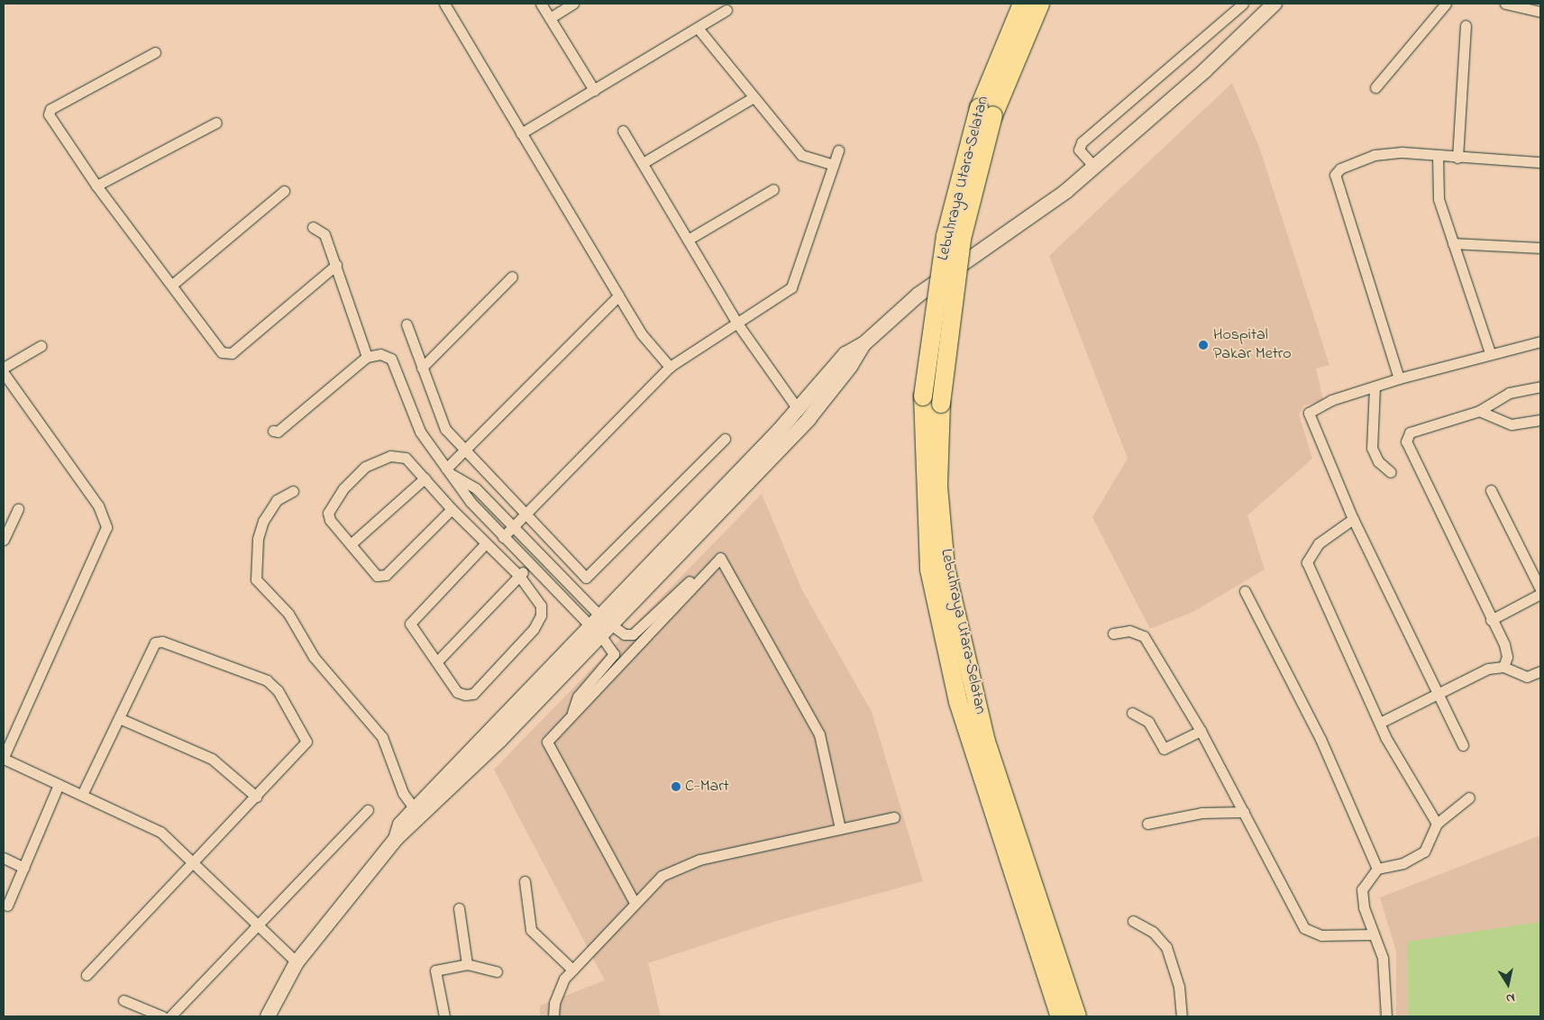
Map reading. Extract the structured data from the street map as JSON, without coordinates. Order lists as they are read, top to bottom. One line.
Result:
{"streets":{"highway":["Lebuhraya Utara–Selatan"]},"places":["Hospital Pakar Metro","C-Mart"],"north":"bottom"}
